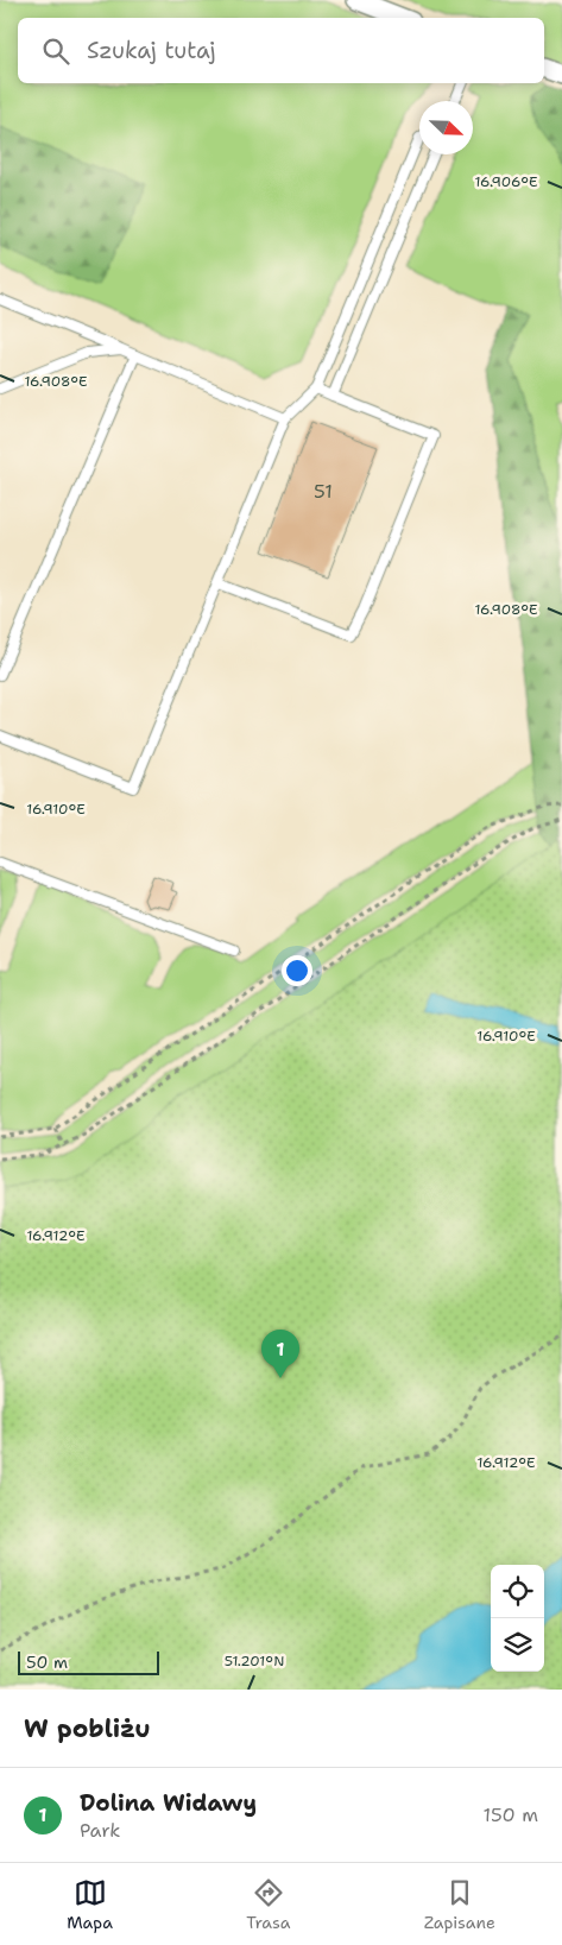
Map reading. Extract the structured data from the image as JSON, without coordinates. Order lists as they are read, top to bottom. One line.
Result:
{"house_numbers":["51"],"scale_bar":"50 m","north":"bottom right","page":{"search":"Szukaj tutaj","pins":"1","scale":"50 m","heading":"W pobliżu","list":[{"mark":"1","name":"Dolina Widawy","note":"Park","value":"150 m"}],"nav":["Mapa","Trasa","Zapisane"]},"coordinates":["16.906°E","16.908°E","16.910°E","16.912°E","51.201°N"]}
